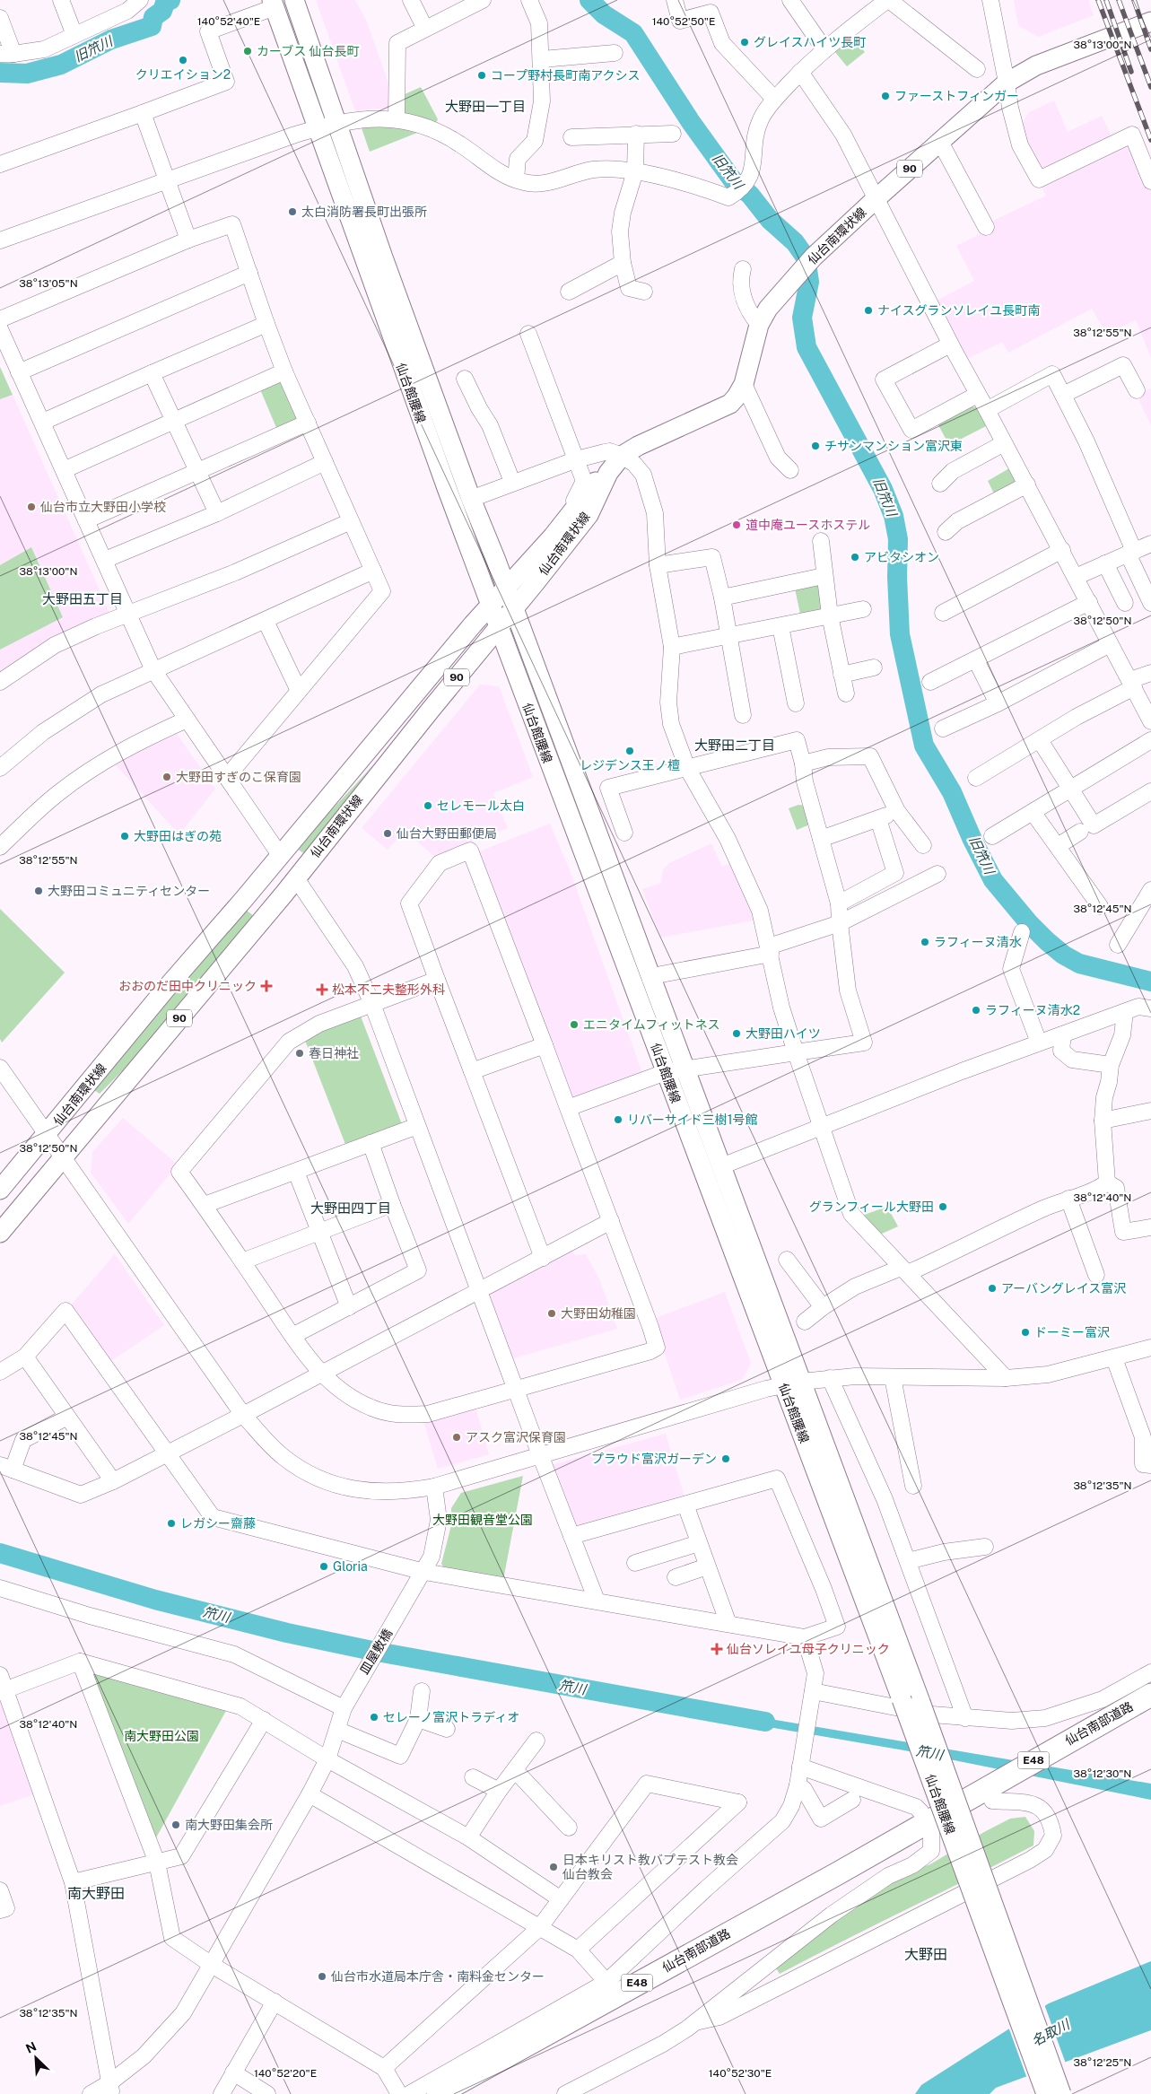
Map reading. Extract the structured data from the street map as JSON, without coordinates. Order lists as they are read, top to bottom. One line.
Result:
{"streets":{"highway":["仙台南部道路","E48"],"main road":["90","仙台南環状線","仙台館腰線"],"street":["皿屋敷橋"]},"crossings":[["90","仙台南環状線"],["仙台南環状線","仙台館腰線"]],"districts":["大野田一丁目","大野田五丁目","大野田二丁目","大野田四丁目","南大野田","大野田"],"water":["旧笊川","笊川","名取川"],"parks":["大野田観音堂公園","南大野田公園"],"places":{"other":["グレイスハイツ長町","カーブス 仙台長町","クリエイション2","コープ野村長町南アクシス","ファーストフィンガー","太白消防署長町出張所","ナイスグランソレイユ長町南","チサンマンション富沢東","仙台市立大野田小学校","道中庵ユースホステル","アビタシオン","レジデンス王ノ檀","大野田すぎのこ保育園","セレモール太白","仙台大野田郵便局","大野田はぎの苑","大野田コミュニティセンター","ラフィーヌ清水","ラフィーヌ清水2","エニタイムフィットネス","大野田ハイツ","春日神社","リバーサイド三樹1号館","グランフィール大野田","アーバングレイス富沢","大野田幼稚園","ドーミー富沢","アスク富沢保育園","プラウド富沢ガーデン","レガシー齋藤","Gloria","セレーノ富沢トラディオ","南大野田集会所","日本キリスト教バプテスト教会 仙台教会","仙台市水道局本庁舎・南料金センター"],"health":["おおのだ田中クリニック","松本不二夫整形外科","仙台ソレイユ母子クリニック"]},"north":"top left","coordinates":["140°52'40\"E","140°52'50\"E","38°13'00\"N","38°13'05\"N","38°12'55\"N","38°12'50\"N","38°12'45\"N","38°12'40\"N","38°12'35\"N","38°12'30\"N","38°12'25\"N","140°52'20\"E","140°52'30\"E"]}
